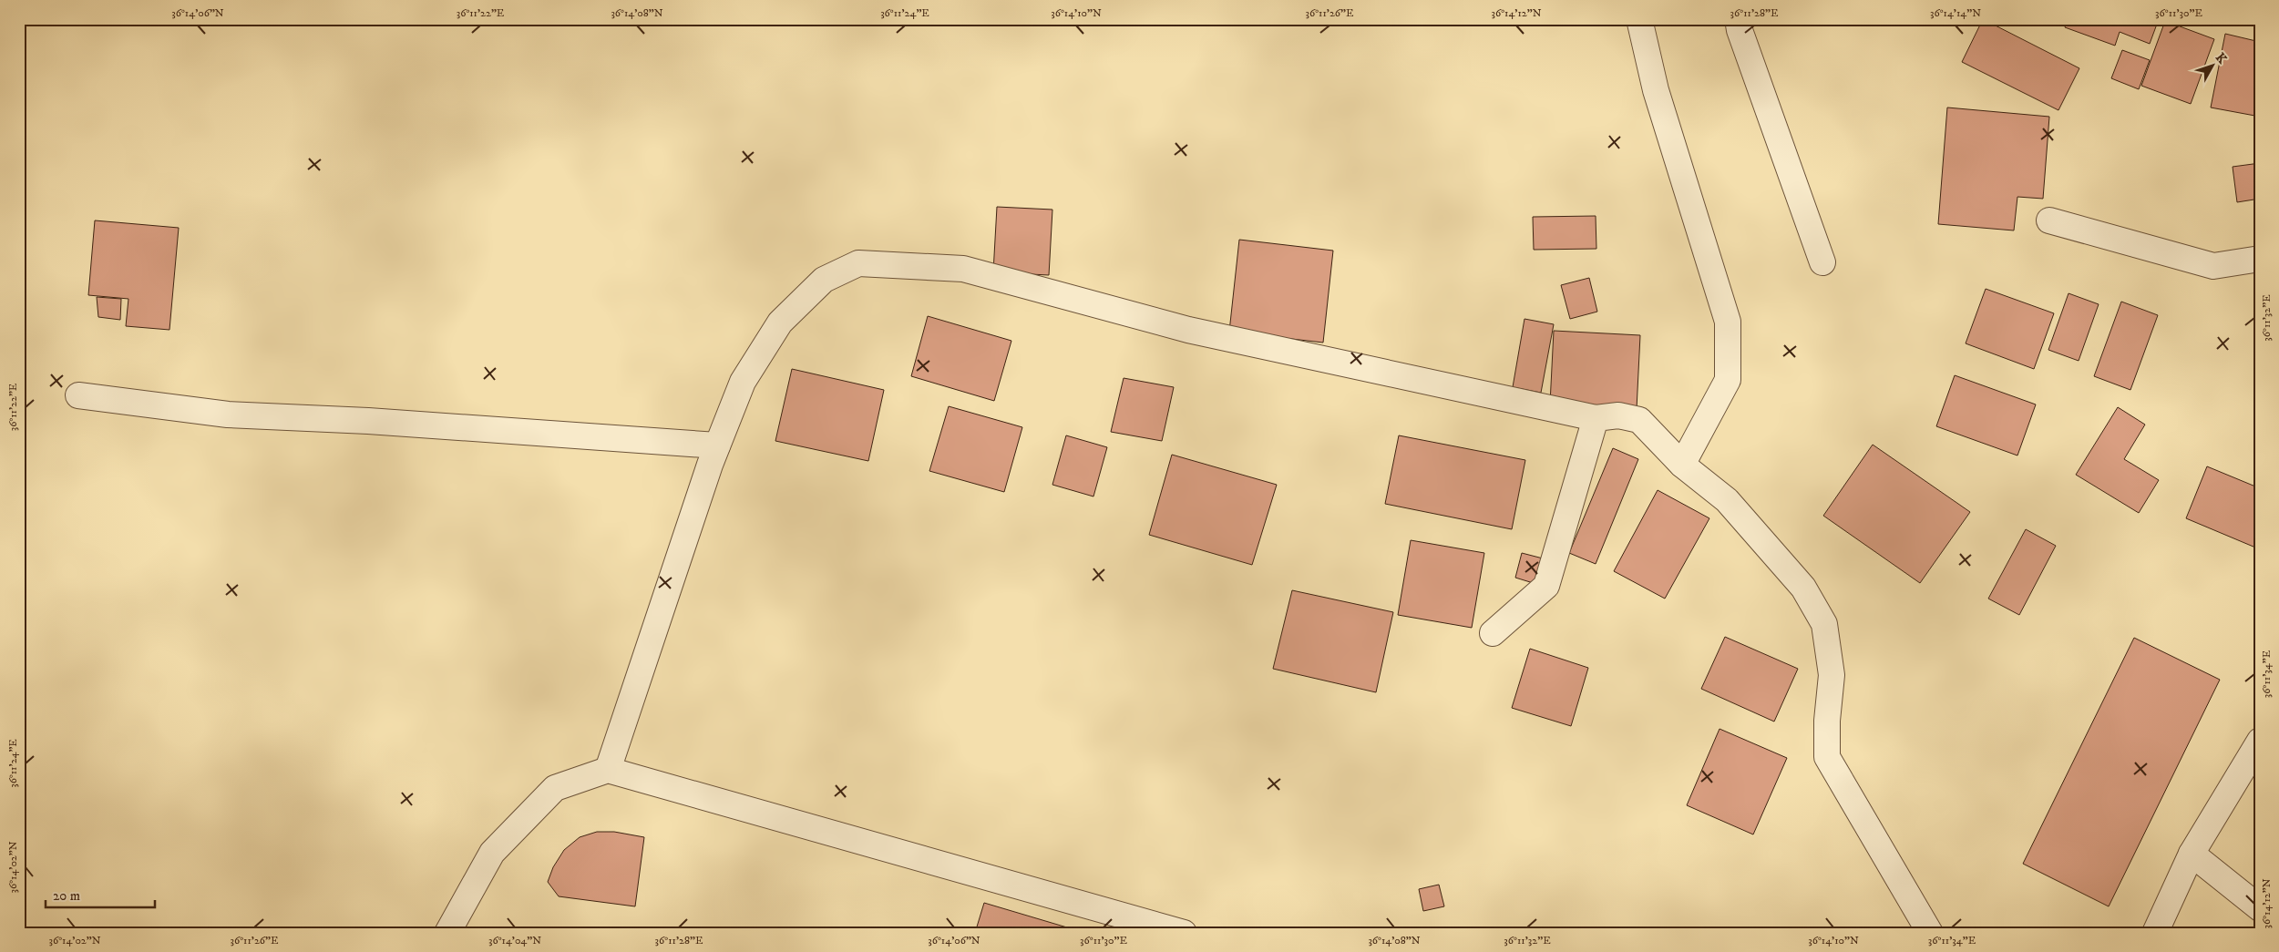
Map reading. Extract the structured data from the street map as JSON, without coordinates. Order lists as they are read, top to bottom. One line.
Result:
{"scale_bar":"20 m","north":"top right","coordinates":["36°14'06\"N","36°11'22\"E","36°14'08\"N","36°11'24\"E","36°14'10\"N","36°11'26\"E","36°14'12\"N","36°11'28\"E","36°14'14\"N","36°11'30\"E","36°11'32\"E","36°11'34\"E","36°14'02\"N","36°14'04\"N"]}
